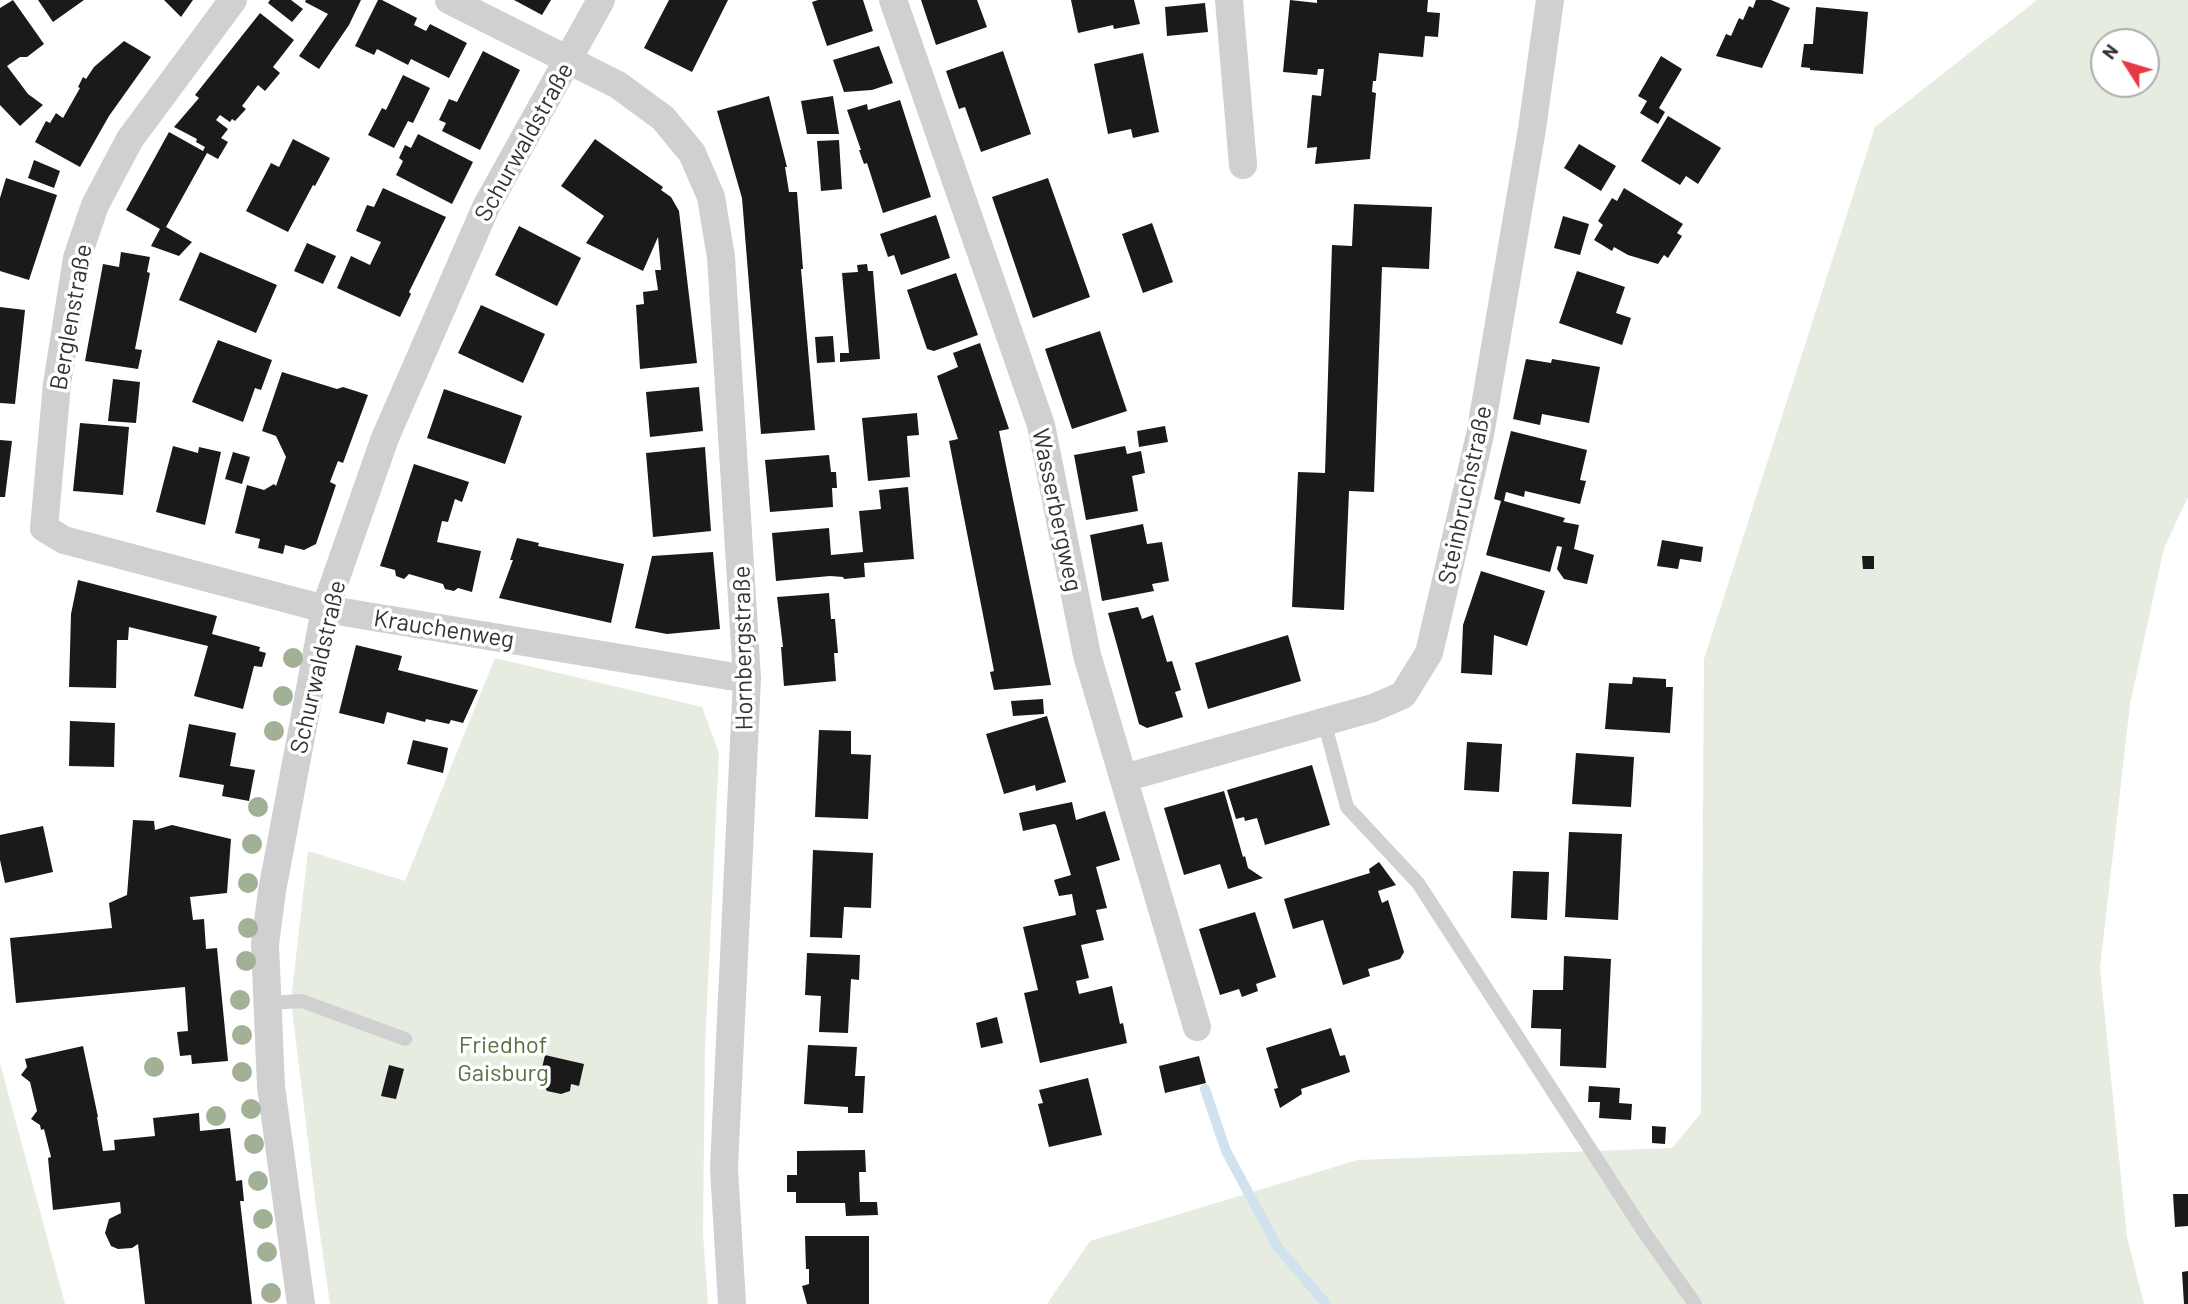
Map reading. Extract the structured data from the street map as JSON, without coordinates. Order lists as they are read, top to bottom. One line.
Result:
{"streets":{"street":["Schurwaldstraße","Berglenstraße","Steinbruchstraße","Wasserbergweg","Krauchenweg","Hornbergstraße"]},"crossings":[["Schurwaldstraße","Krauchenweg"],["Schurwaldstraße","Hornbergstraße"],["Berglenstraße","Krauchenweg"],["Steinbruchstraße","Wasserbergweg"],["Krauchenweg","Hornbergstraße"]],"parks":["Friedhof Gaisburg"],"north":"top left"}
